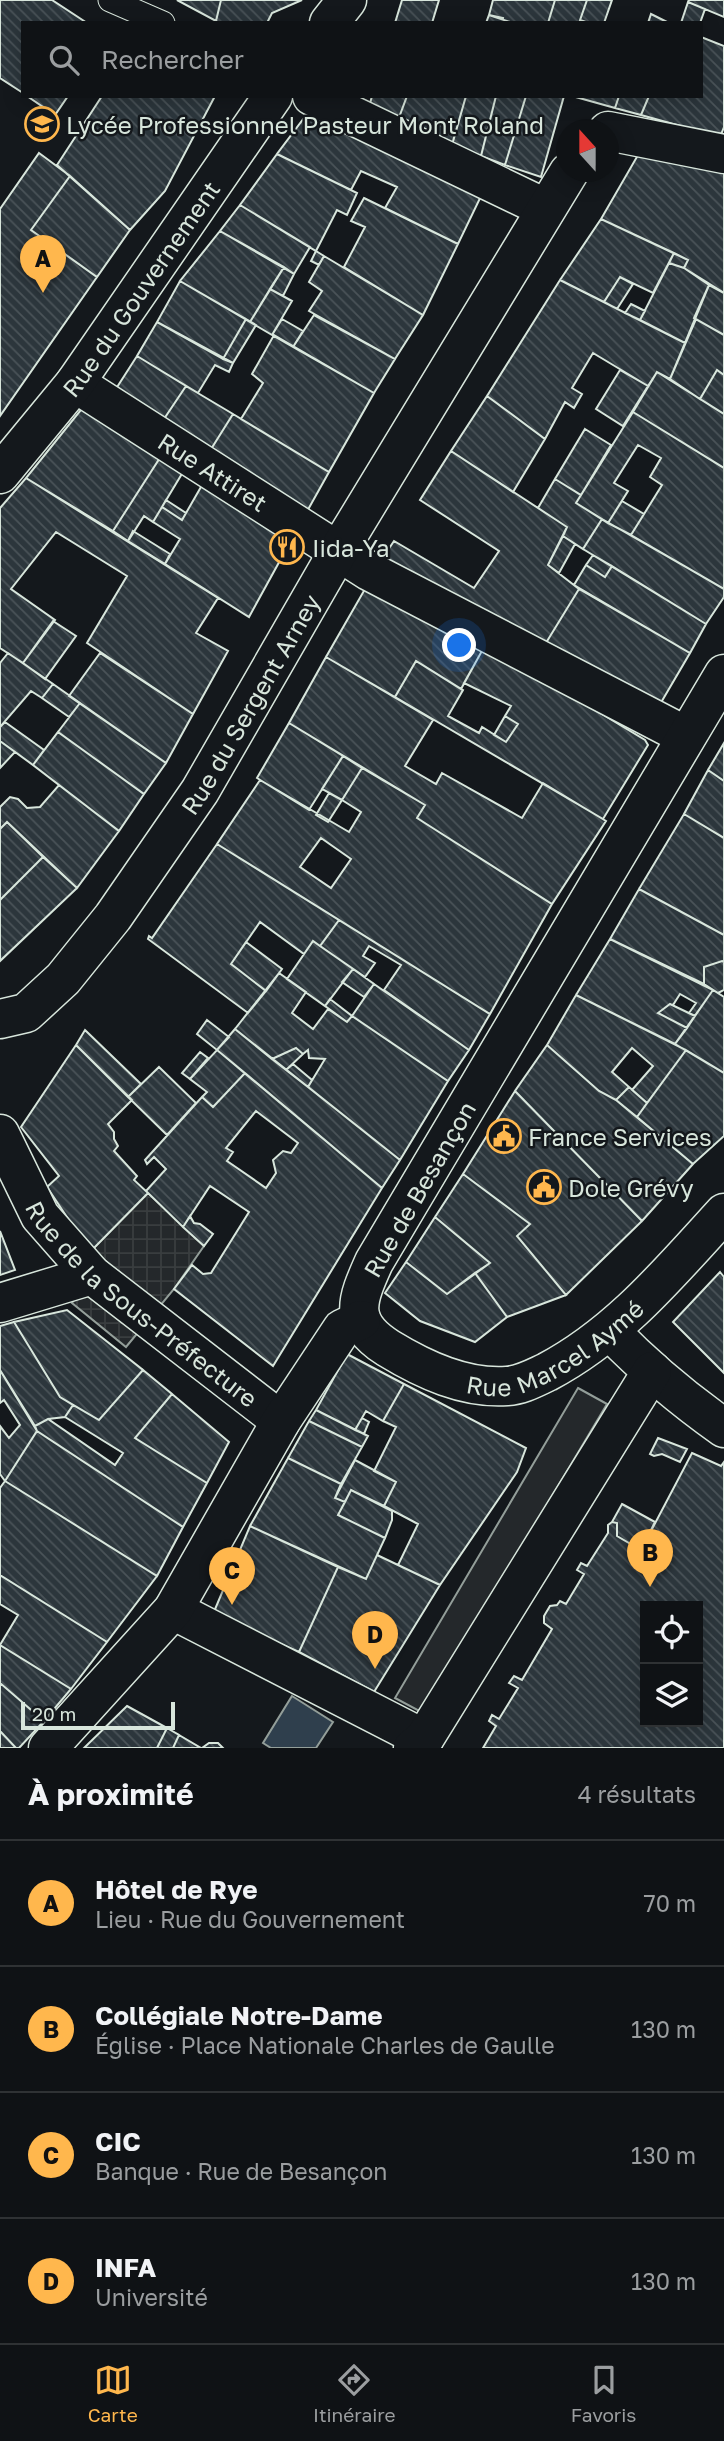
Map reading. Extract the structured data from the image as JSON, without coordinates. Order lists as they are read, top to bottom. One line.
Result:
{"streets":{"street":["Rue du Gouvernement","Rue Attiret","Rue du Sergent Arney","Rue de Besançon","Rue de la Sous-Préfecture","Rue Marcel Aymé"]},"crossings":[["Rue du Gouvernement","Rue Attiret"],["Rue Attiret","Rue du Sergent Arney"],["Rue Attiret","Rue de Besançon"],["Rue de Besançon","Rue Marcel Aymé"]],"places":{"school or university":["Lycée Professionnel Pasteur Mont Roland"],"restaurant":["Iida-Ya"],"public building":["France Services","Dole Grévy"]},"scale_bar":"20 m","north":"top","page":{"search":"Rechercher","pins":["A","B","C","D"],"scale":"20 m","heading":["À proximité","4 résultats"],"list":[{"mark":"A","name":"Hôtel de Rye","note":"Lieu · Rue du Gouvernement","value":"70 m"},{"mark":"B","name":"Collégiale Notre-Dame","note":"Église · Place Nationale Charles de Gaulle","value":"130 m"},{"mark":"C","name":"CIC","note":"Banque · Rue de Besançon","value":"130 m"},{"mark":"D","name":"INFA","note":"Université","value":"130 m"}],"nav":["Carte","Itinéraire","Favoris"]}}
